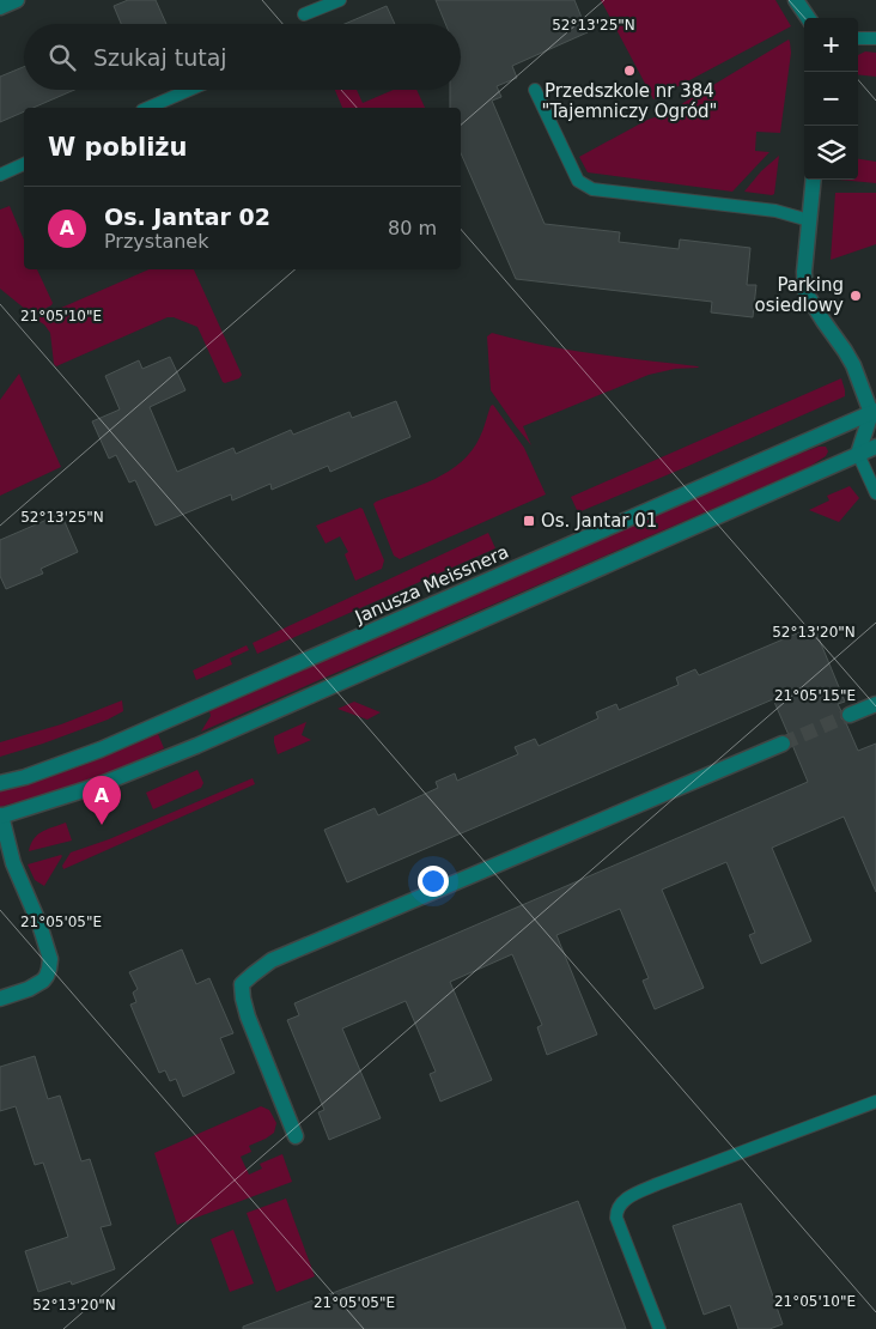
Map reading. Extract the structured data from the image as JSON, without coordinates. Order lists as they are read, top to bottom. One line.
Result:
{"streets":{"street":["Janusza Meissnera"]},"places":{"other":["Przedszkole nr 384 \"Tajemniczy Ogród\"","Parking osiedlowy"],"transit":["Os. Jantar 01"]},"page":{"map_buttons":["+","−"],"search":"Szukaj tutaj","heading":"W pobliżu","list":[{"mark":"A","name":"Os. Jantar 02","note":"Przystanek","value":"80 m"}],"pins":"A"},"coordinates":["52°13'25\"N","21°05'10\"E","52°13'20\"N","21°05'15\"E","21°05'05\"E"]}
